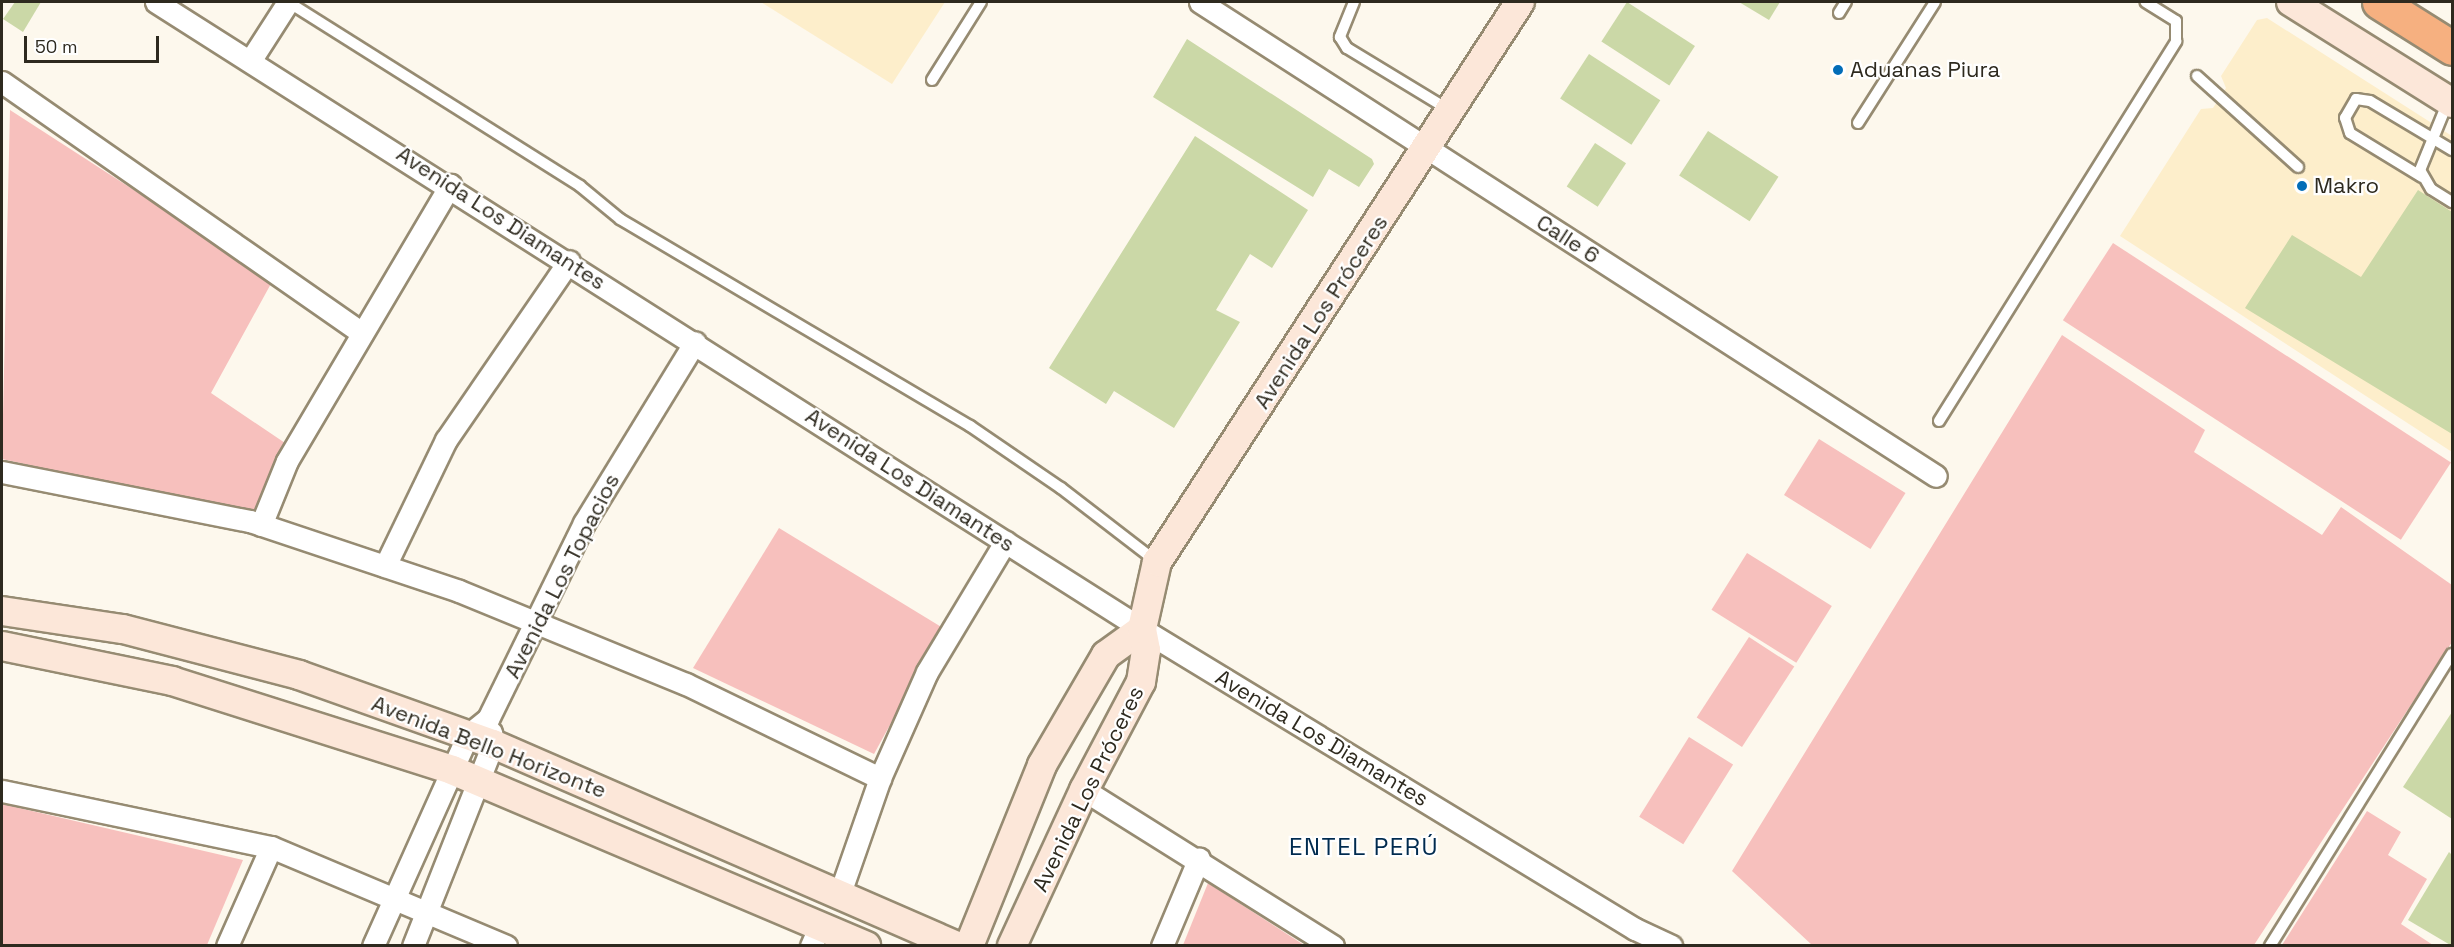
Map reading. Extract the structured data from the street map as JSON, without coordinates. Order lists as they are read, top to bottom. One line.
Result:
{"streets":{"street":["Avenida Los Diamantes","Calle 6","Avenida Los Próceres","Avenida Los Topacios","Avenida Bello Horizonte"]},"crossings":[["Avenida Los Diamantes","Avenida Los Próceres"],["Avenida Los Diamantes","Avenida Los Topacios"],["Calle 6","Avenida Los Próceres"],["Avenida Los Topacios","Avenida Bello Horizonte"]],"districts":["ENTEL PERÚ"],"places":["Aduanas Piura","Makro"],"scale_bar":"50 m"}
